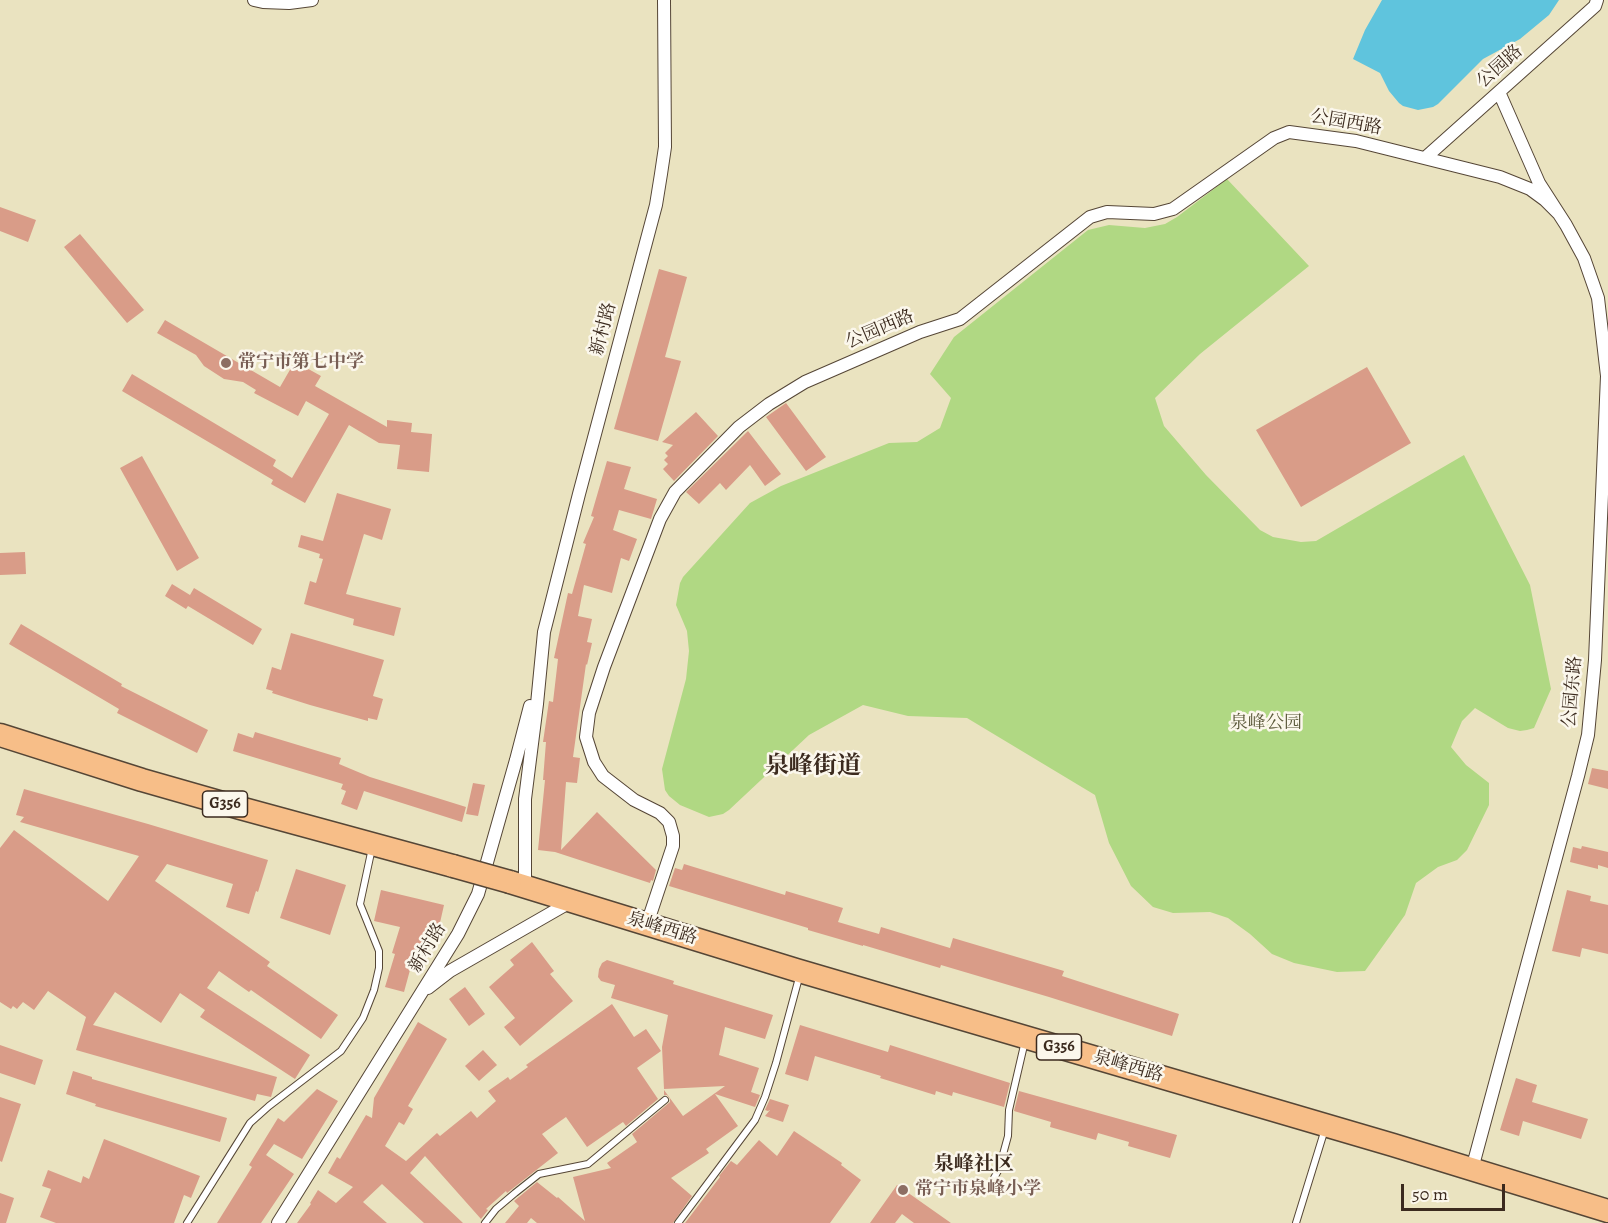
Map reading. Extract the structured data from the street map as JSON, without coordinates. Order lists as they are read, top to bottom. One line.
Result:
{"streets":{"highway":["G356","泉峰西路"],"street":["公园路","公园西路","新村路","公园东路"]},"crossings":[["公园路","公园西路"],["公园路","公园东路"],["公园西路","公园东路"],["公园西路","泉峰西路"],["新村路","G356"],["新村路","泉峰西路"],["公园东路","泉峰西路"],["G356","泉峰西路"]],"districts":["泉峰街道","泉峰社区"],"parks":["泉峰公园"],"places":["常宁市第七中学","常宁市泉峰小学"],"scale_bar":"50 m"}
